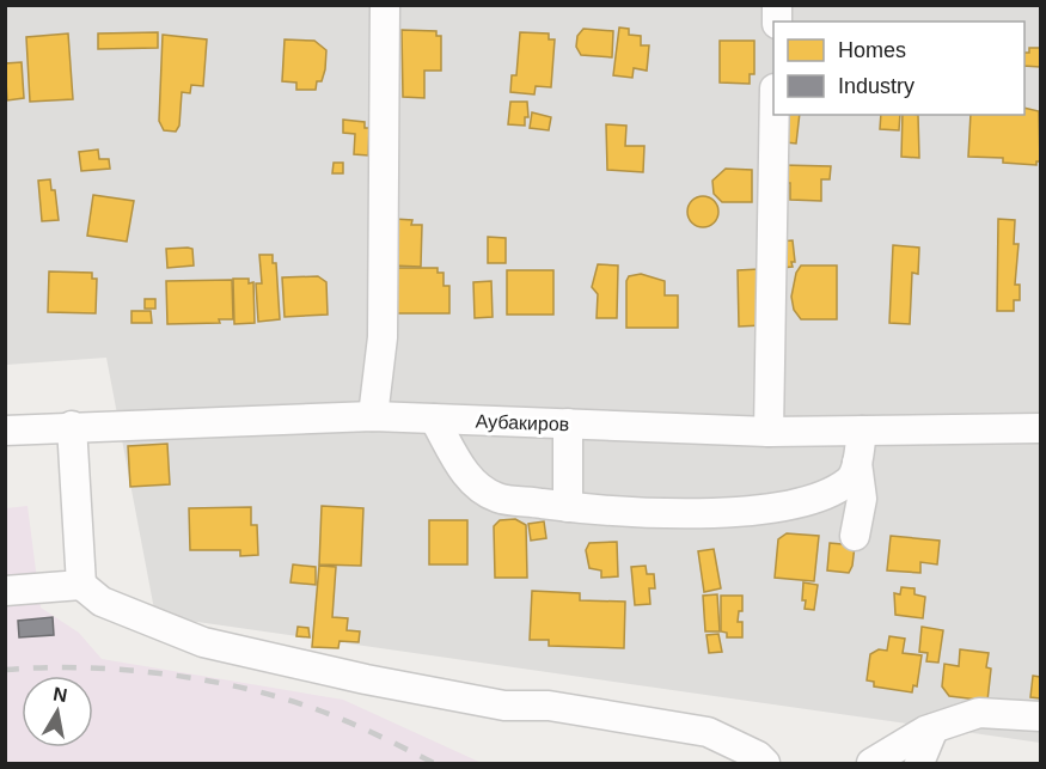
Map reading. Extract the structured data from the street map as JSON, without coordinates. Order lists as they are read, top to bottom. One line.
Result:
{"streets":{"street":["Аубакиров"]},"legend":["Homes","Industry"],"north":"top"}
